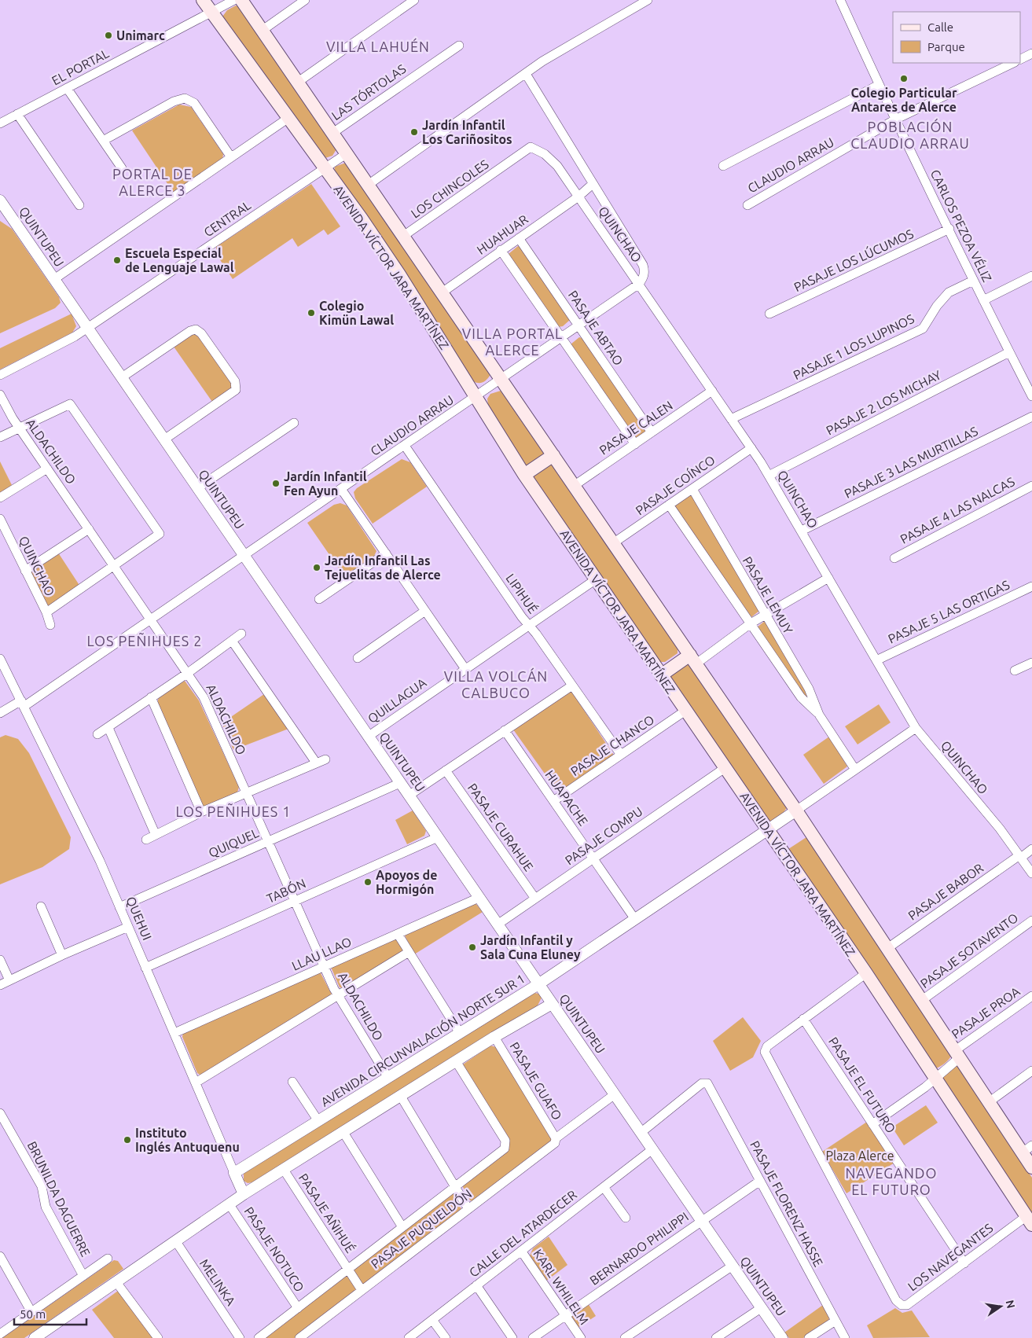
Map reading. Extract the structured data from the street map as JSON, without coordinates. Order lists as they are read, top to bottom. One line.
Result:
{"streets":{"main road":["AVENIDA VÍCTOR JARA MARTÍNEZ"],"street":["EL PORTAL","LAS TÓRTOLAS","CLAUDIO ARRAU","LOS CHINCOLES","CENTRAL","CARLOS PEZOA VÉLIZ","HUAHUAR","QUINCHAO","QUINTUPEU","PASAJE LOS LÚCUMOS","PASAJE ABTAO","PASAJE 1 LOS LUPINOS","PASAJE 2 LOS MICHAY","PASAJE CALEN","ALDACHILDO","PASAJE 3 LAS MURTILLAS","PASAJE COÍNCO","PASAJE 4 LAS NALCAS","LIPIHUÉ","PASAJE LEMUY","PASAJE 5 LAS ORTIGAS","QUILLAGUA","PASAJE CHANCO","HUAPACHE","PASAJE CURAHUE","PASAJE COMPU","QUIQUEL","TABÓN","PASAJE BABOR","QUEHUI","PASAJE SOTAVENTO","LLAU LLAO","PASAJE PROA","AVENIDA CIRCUNVALACIÓN NORTE SUR 1","PASAJE GUAFO","PASAJE EL FUTURO","BRUNILDA DAGUERRE","PASAJE FLORENZ HASSE","PASAJE AÑIHUÉ","PASAJE PUQUELDÓN","CALLE DEL ATARDECER","BERNARDO PHILIPPI","PASAJE NOTUCO","LOS NAVEGANTES","MELINKA","KARL WHILELM"]},"crossings":[["EL PORTAL","AVENIDA VÍCTOR JARA MARTÍNEZ"],["LAS TÓRTOLAS","AVENIDA VÍCTOR JARA MARTÍNEZ"],["CLAUDIO ARRAU","CARLOS PEZOA VÉLIZ"],["CLAUDIO ARRAU","QUINCHAO"],["CLAUDIO ARRAU","QUINTUPEU"],["CLAUDIO ARRAU","AVENIDA VÍCTOR JARA MARTÍNEZ"],["CLAUDIO ARRAU","PASAJE ABTAO"],["CLAUDIO ARRAU","ALDACHILDO"],["CLAUDIO ARRAU","LIPIHUÉ"],["CLAUDIO ARRAU","QUEHUI"],["LOS CHINCOLES","QUINCHAO"],["LOS CHINCOLES","AVENIDA VÍCTOR JARA MARTÍNEZ"],["CENTRAL","QUINTUPEU"],["CENTRAL","AVENIDA VÍCTOR JARA MARTÍNEZ"],["CARLOS PEZOA VÉLIZ","PASAJE LOS LÚCUMOS"],["CARLOS PEZOA VÉLIZ","PASAJE 1 LOS LUPINOS"],["CARLOS PEZOA VÉLIZ","PASAJE 2 LOS MICHAY"],["HUAHUAR","QUINCHAO"],["HUAHUAR","AVENIDA VÍCTOR JARA MARTÍNEZ"],["HUAHUAR","PASAJE ABTAO"],["QUINCHAO","PASAJE 1 LOS LUPINOS"],["QUINCHAO","PASAJE 2 LOS MICHAY"],["QUINCHAO","PASAJE CALEN"],["QUINCHAO","PASAJE 3 LAS MURTILLAS"],["QUINCHAO","PASAJE COÍNCO"],["QUINCHAO","PASAJE 5 LAS ORTIGAS"],["QUINCHAO","PASAJE BABOR"],["QUINCHAO","AVENIDA CIRCUNVALACIÓN NORTE SUR 1"],["QUINTUPEU","QUILLAGUA"],["QUINTUPEU","PASAJE COMPU"],["QUINTUPEU","QUIQUEL"],["QUINTUPEU","TABÓN"],["QUINTUPEU","LLAU LLAO"],["QUINTUPEU","AVENIDA CIRCUNVALACIÓN NORTE SUR 1"],["QUINTUPEU","PASAJE FLORENZ HASSE"],["QUINTUPEU","PASAJE PUQUELDÓN"],["QUINTUPEU","CALLE DEL ATARDECER"],["QUINTUPEU","BERNARDO PHILIPPI"],["AVENIDA VÍCTOR JARA MARTÍNEZ","PASAJE CALEN"],["AVENIDA VÍCTOR JARA MARTÍNEZ","PASAJE COÍNCO"],["AVENIDA VÍCTOR JARA MARTÍNEZ","QUILLAGUA"],["AVENIDA VÍCTOR JARA MARTÍNEZ","PASAJE CHANCO"],["AVENIDA VÍCTOR JARA MARTÍNEZ","PASAJE COMPU"],["AVENIDA VÍCTOR JARA MARTÍNEZ","PASAJE BABOR"],["AVENIDA VÍCTOR JARA MARTÍNEZ","PASAJE SOTAVENTO"],["AVENIDA VÍCTOR JARA MARTÍNEZ","PASAJE PROA"],["AVENIDA VÍCTOR JARA MARTÍNEZ","AVENIDA CIRCUNVALACIÓN NORTE SUR 1"],["AVENIDA VÍCTOR JARA MARTÍNEZ","LOS NAVEGANTES"],["PASAJE ABTAO","PASAJE CALEN"],["ALDACHILDO","QUIQUEL"],["ALDACHILDO","TABÓN"],["ALDACHILDO","LLAU LLAO"],["ALDACHILDO","AVENIDA CIRCUNVALACIÓN NORTE SUR 1"],["PASAJE COÍNCO","PASAJE LEMUY"],["LIPIHUÉ","QUILLAGUA"],["LIPIHUÉ","PASAJE CHANCO"],["PASAJE LEMUY","AVENIDA CIRCUNVALACIÓN NORTE SUR 1"],["PASAJE CHANCO","HUAPACHE"],["HUAPACHE","PASAJE COMPU"],["HUAPACHE","AVENIDA CIRCUNVALACIÓN NORTE SUR 1"],["PASAJE CURAHUE","PASAJE COMPU"],["QUIQUEL","QUEHUI"],["TABÓN","QUEHUI"],["QUEHUI","LLAU LLAO"],["QUEHUI","AVENIDA CIRCUNVALACIÓN NORTE SUR 1"],["PASAJE PROA","PASAJE EL FUTURO"],["PASAJE GUAFO","PASAJE PUQUELDÓN"],["PASAJE EL FUTURO","LOS NAVEGANTES"],["PASAJE FLORENZ HASSE","BERNARDO PHILIPPI"],["PASAJE AÑIHUÉ","PASAJE PUQUELDÓN"],["PASAJE PUQUELDÓN","PASAJE NOTUCO"],["CALLE DEL ATARDECER","KARL WHILELM"],["BERNARDO PHILIPPI","KARL WHILELM"]],"districts":["VILLA LAHUÉN","POBLACIÓN CLAUDIO ARRAU","PORTAL DE ALERCE 3","VILLA PORTAL ALERCE","LOS PEÑIHUES 2","VILLA VOLCÁN CALBUCO","LOS PEÑIHUES 1","NAVEGANDO EL FUTURO"],"parks":["Plaza Alerce"],"places":["Unimarc","Colegio Particular Antares de Alerce","Jardín Infantil Los Cariñositos","Escuela Especial de Lenguaje Lawal","Colegio Kimün Lawal","Jardín Infantil Fen Ayun","Jardín Infantil Las Tejuelitas de Alerce","Apoyos de Hormigón","Jardín Infantil y Sala Cuna Eluney","Instituto Inglés Antuquenu"],"legend":["Calle","Parque"],"scale_bar":"50 m","north":"right"}
